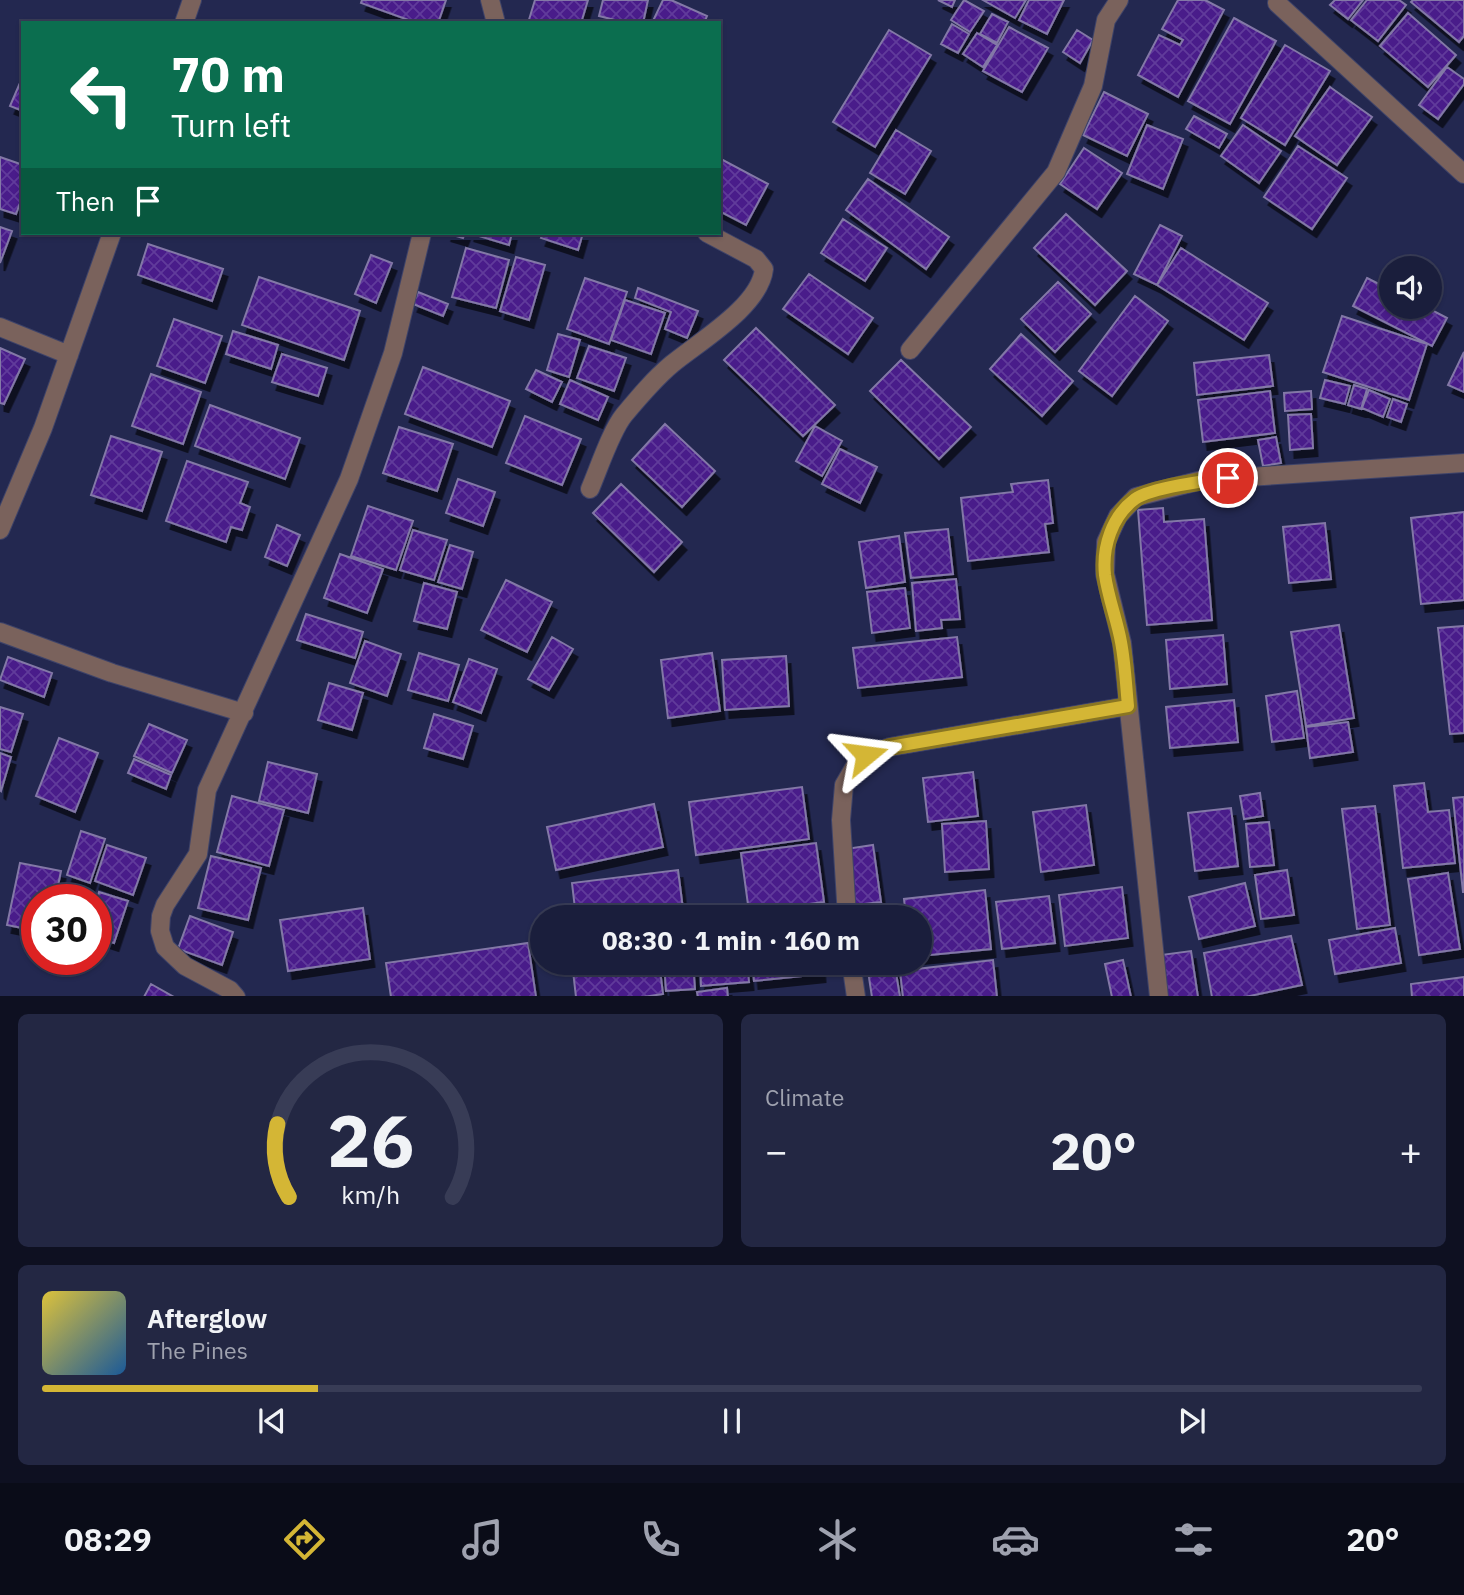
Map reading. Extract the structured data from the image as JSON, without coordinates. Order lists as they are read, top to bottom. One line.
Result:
{"page":{"turn":["70 m","Turn left"],"then":"Then","limit":"30","trip":"08:30 · 1 min · 160 m","tile":"Climate","heat":["−","20°","+"],"song":["Afterglow","The Pines"],"tabs":["08:29","20°"],"gauge":["26","km/h"]}}
